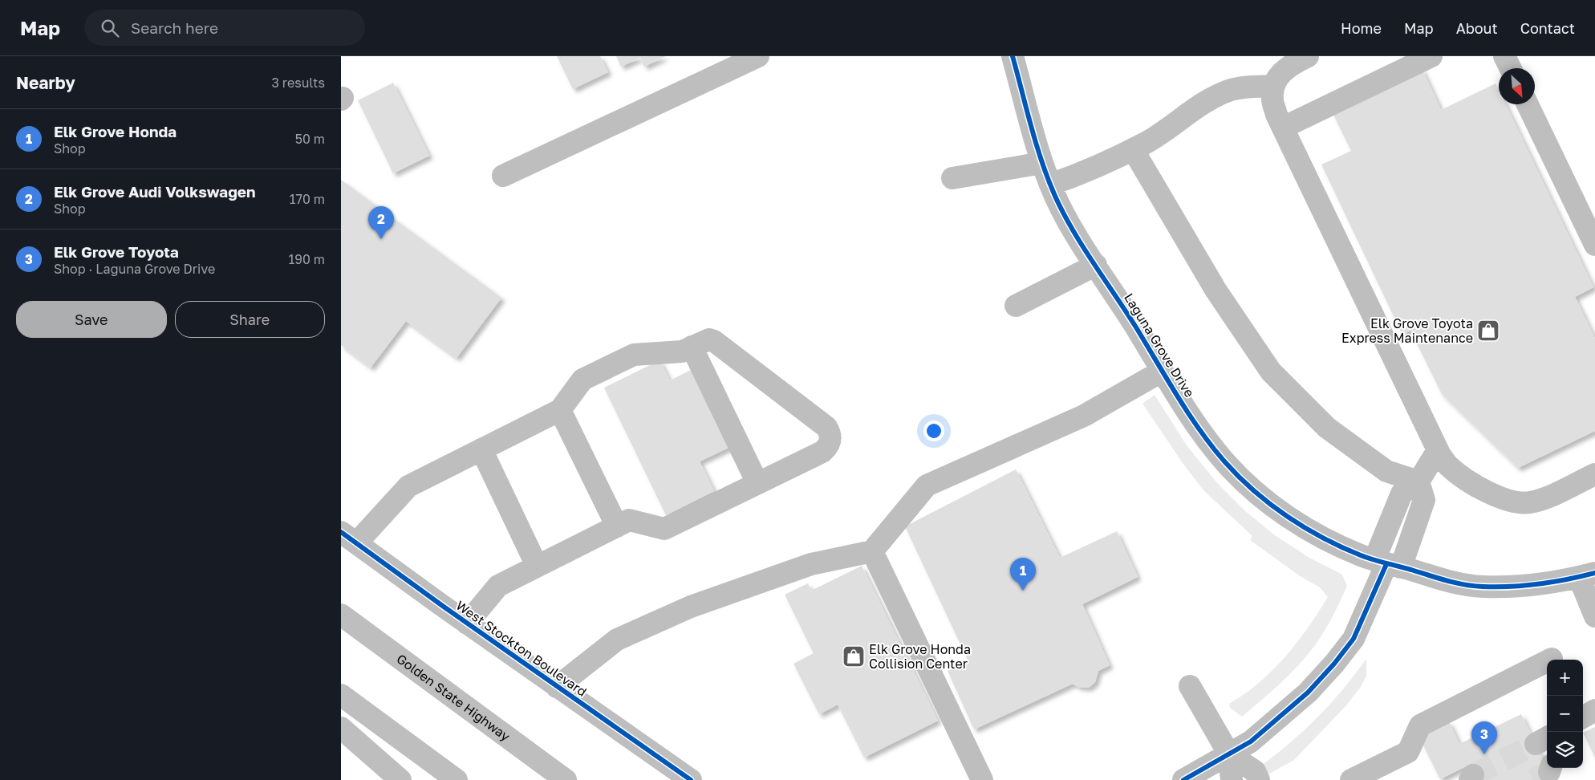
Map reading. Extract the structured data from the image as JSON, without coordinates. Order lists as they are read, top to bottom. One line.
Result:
{"streets":{"main road":["Laguna Grove Drive","West Stockton Boulevard","Golden State Highway"]},"places":{"shop":["Elk Grove Toyota Express Maintenance","Elk Grove Honda Collision Center"]},"north":"bottom right","page":{"header":"Map","search":"Search here","nav":["Home","Map","About","Contact"],"heading":["Nearby","3 results"],"list":[{"mark":"1","name":"Elk Grove Honda","note":"Shop","value":"50 m"},{"mark":"2","name":"Elk Grove Audi Volkswagen","note":"Shop","value":"170 m"},{"mark":"3","name":"Elk Grove Toyota","note":"Shop · Laguna Grove Drive","value":"190 m"}],"pins":["2","1","3"],"buttons":["Save","Share"],"map_buttons":["+","−"]}}
